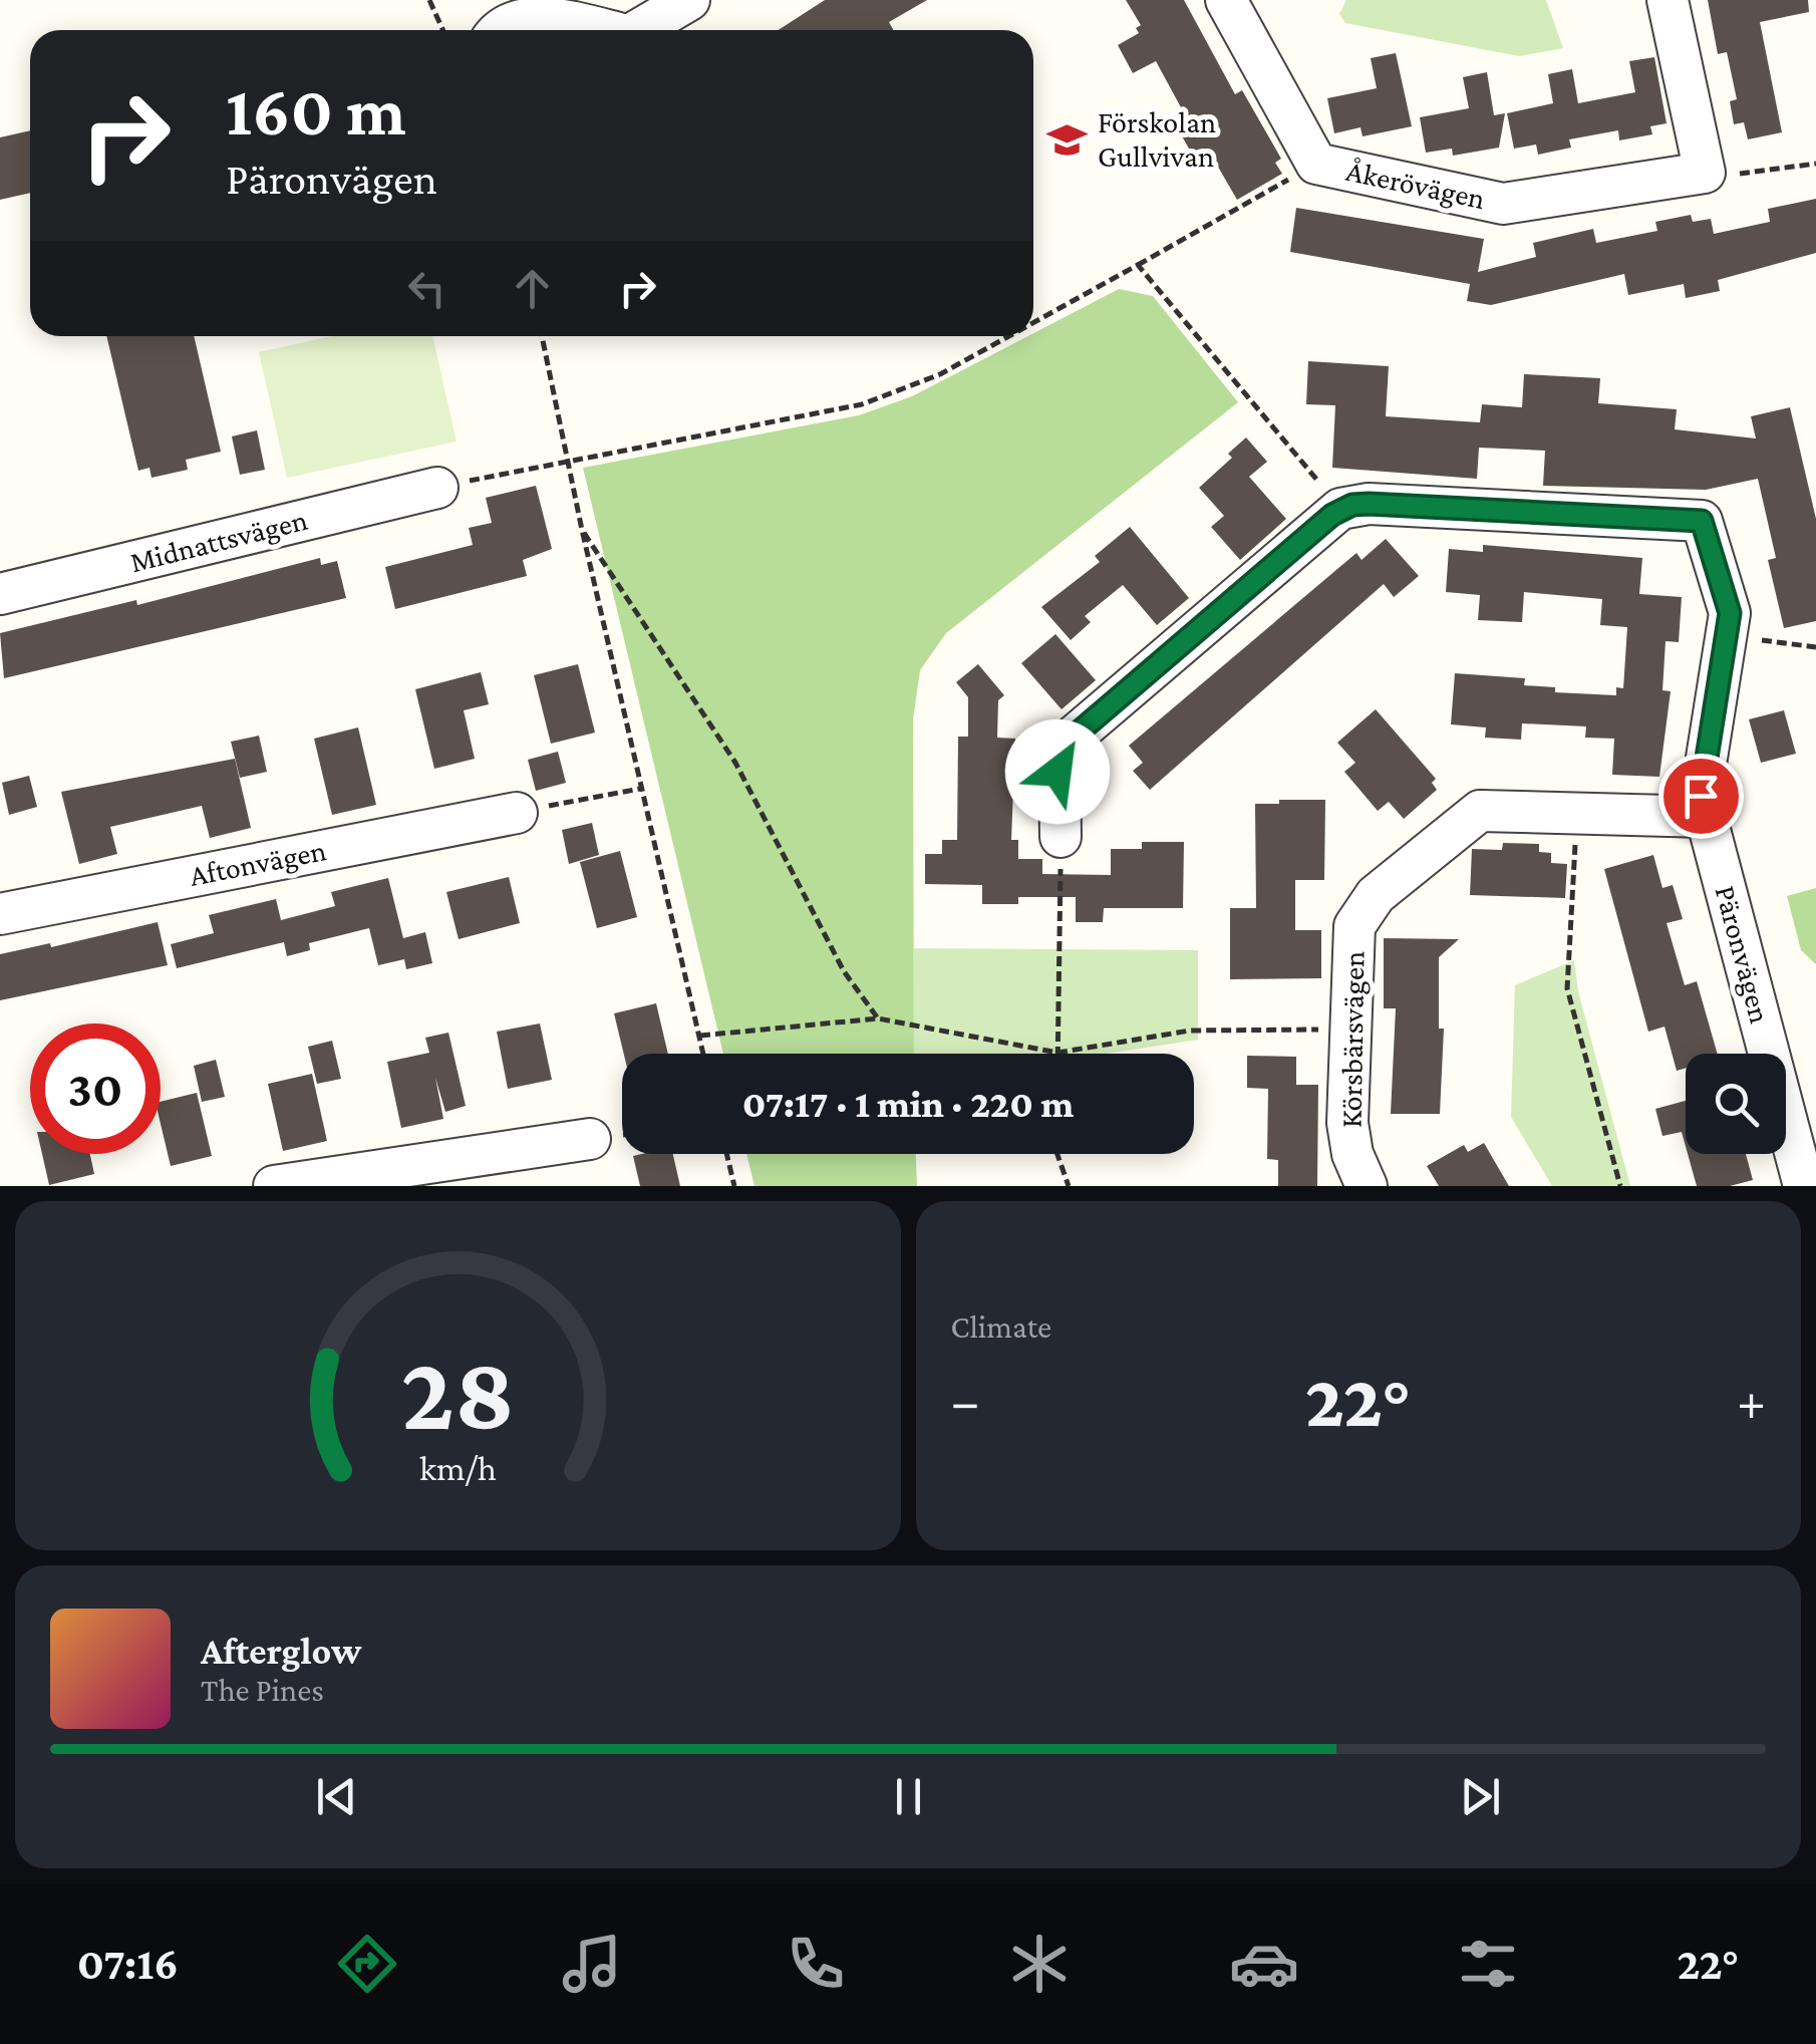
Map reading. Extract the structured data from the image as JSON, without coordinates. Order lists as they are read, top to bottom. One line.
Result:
{"streets":{"street":["Åkerövägen","Midnattsvägen","Aftonvägen","Päronvägen","Körsbärsvägen"]},"crossings":[["Päronvägen","Körsbärsvägen"]],"places":{"school or university":["Förskolan Gullvivan"]},"page":{"turn":["160 m","Päronvägen"],"limit":"30","trip":"07:17 · 1 min · 220 m","tile":"Climate","heat":["−","22°","+"],"song":["Afterglow","The Pines"],"tabs":["07:16","22°"],"gauge":["28","km/h"]}}
